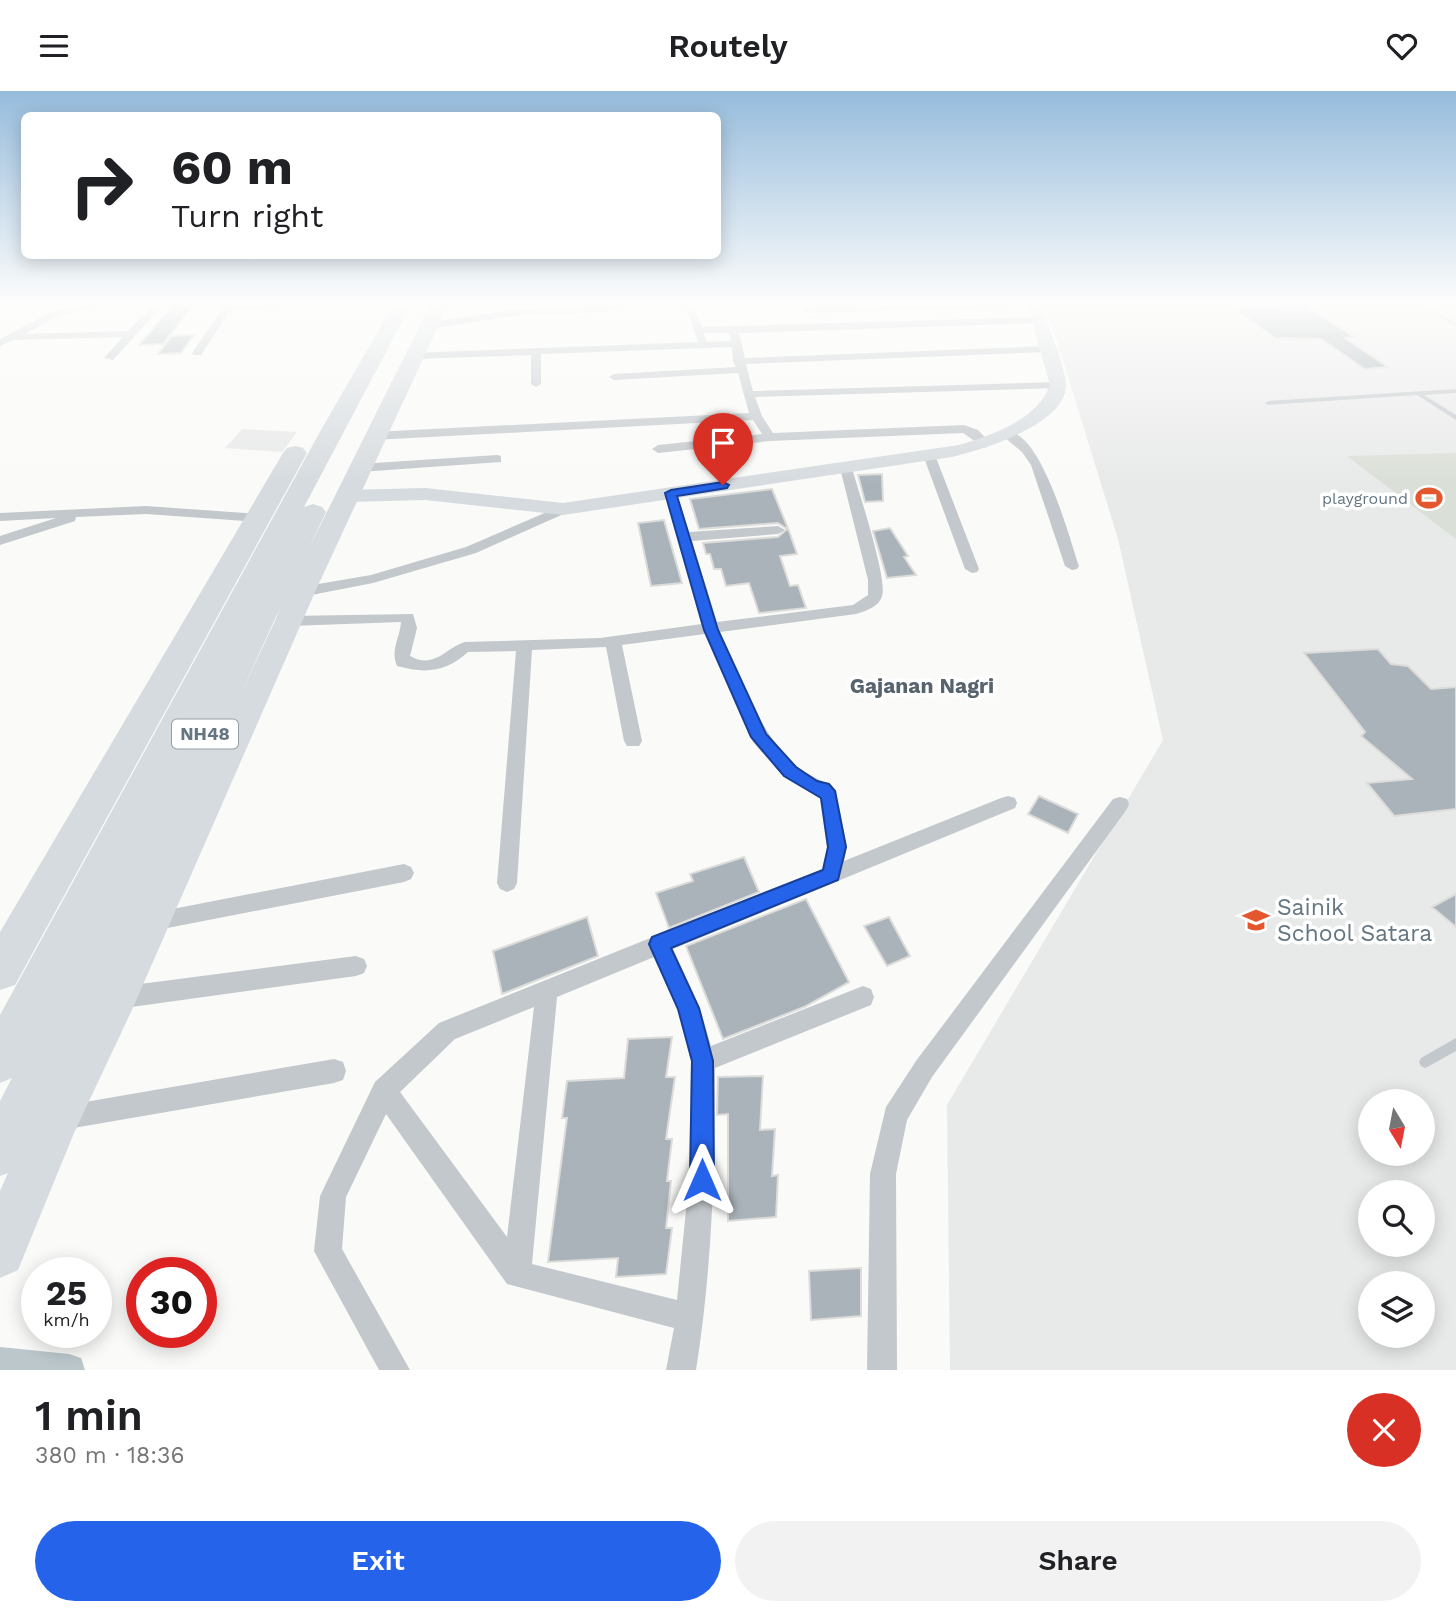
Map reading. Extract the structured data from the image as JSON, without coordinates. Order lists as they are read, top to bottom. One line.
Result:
{"streets":{"highway":["NH48"]},"districts":["Gajanan Nagri"],"places":{"sports":["playground"],"school or university":["Sainik School Satara"]},"north":"bottom","page":{"header":"Routely","turn":["60 m","Turn right"],"speed":"25 km/h","limit":"30","heading":["1 min","380 m · 18:36"],"buttons":["Exit","Share"]}}
